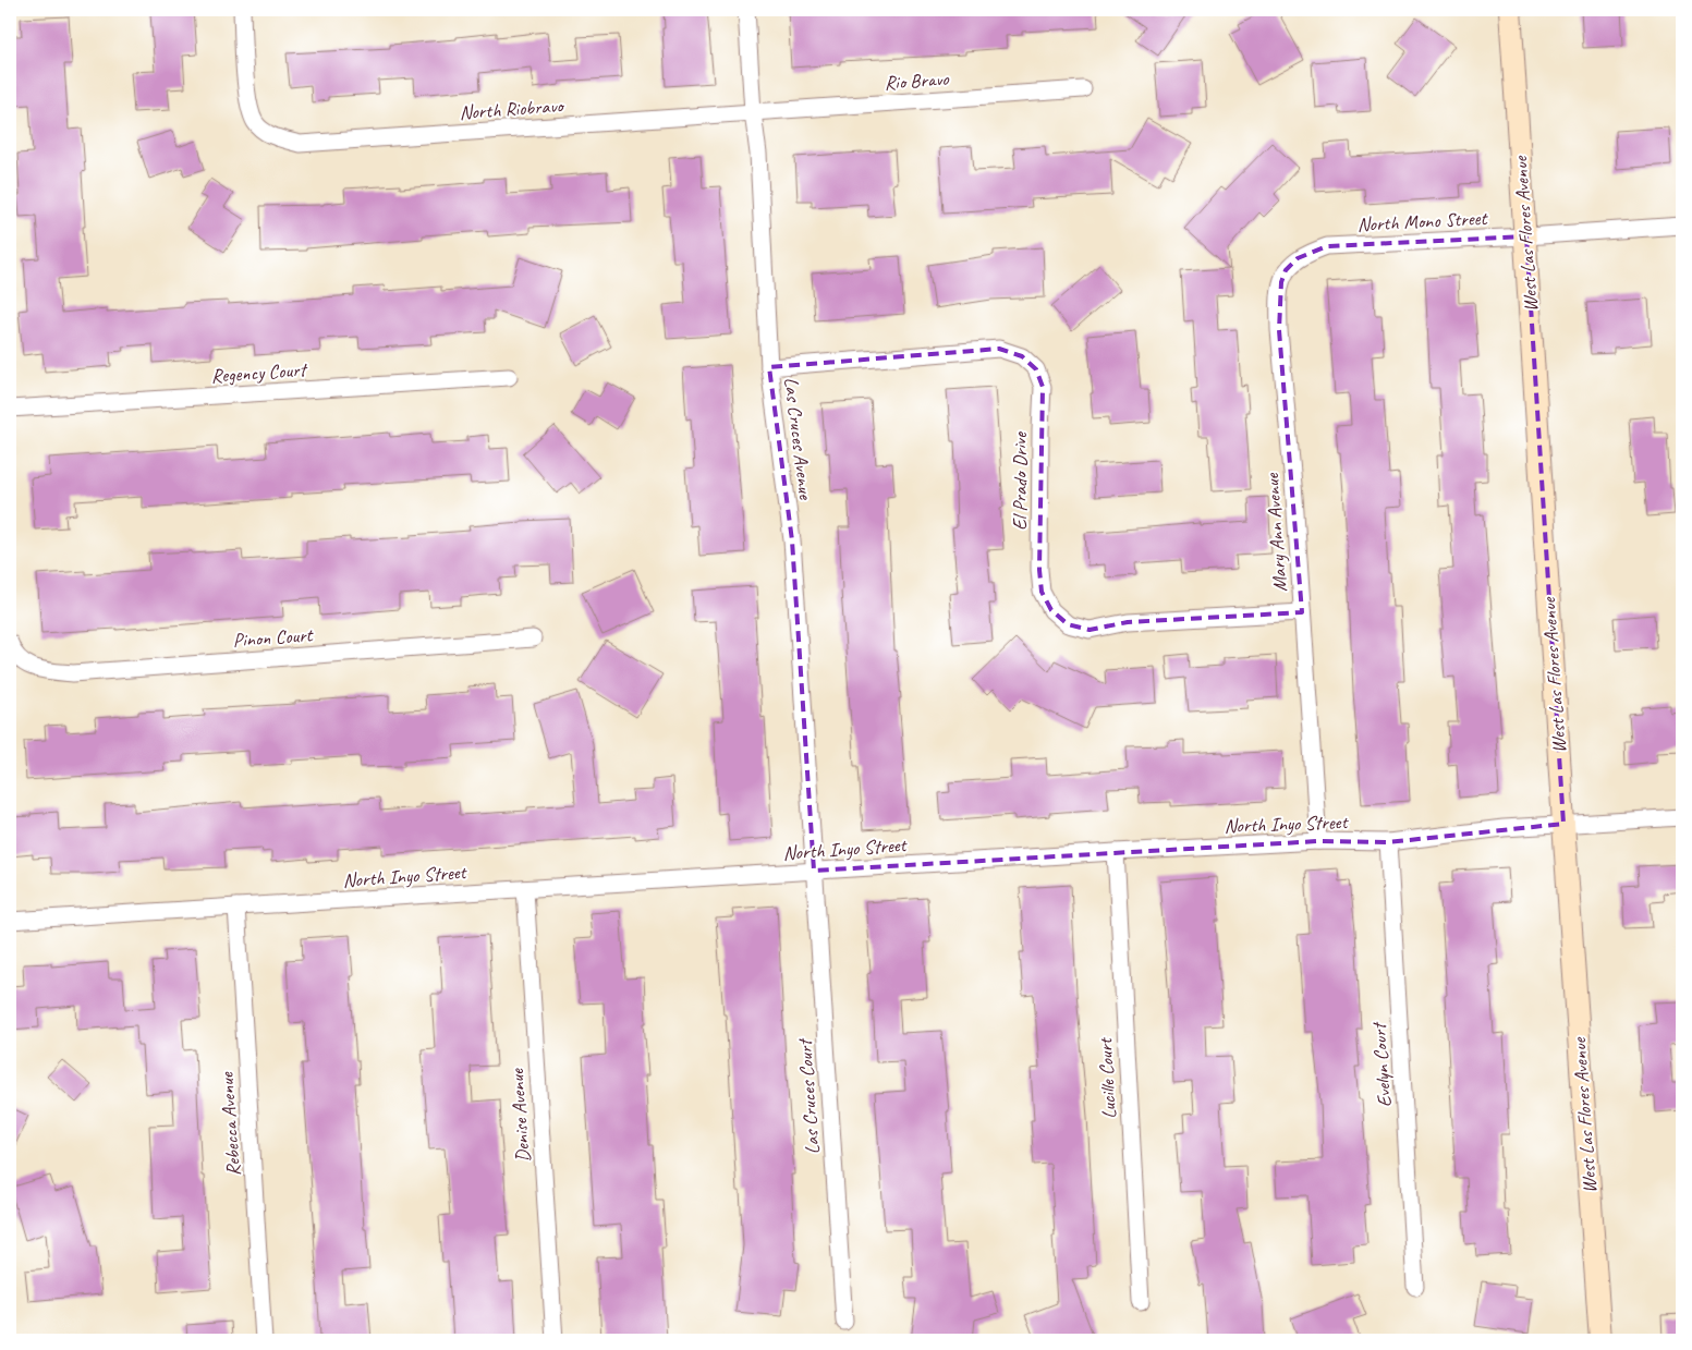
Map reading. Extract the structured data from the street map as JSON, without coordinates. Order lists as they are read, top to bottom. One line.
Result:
{"streets":{"street":["Rio Bravo","North Riobravo","North Mono Street","West Las Flores Avenue","Regency Court","Las Cruces Avenue","El Prado Drive","Mary Ann Avenue","Pinon Court","North Inyo Street","Evelyn Court","Lucille Court","Las Cruces Court","Denise Avenue","Rebecca Avenue"]},"crossings":[["Rio Bravo","North Riobravo"],["Rio Bravo","Las Cruces Avenue"],["North Riobravo","Las Cruces Avenue"],["North Mono Street","West Las Flores Avenue"],["North Mono Street","Mary Ann Avenue"],["West Las Flores Avenue","North Inyo Street"],["Las Cruces Avenue","El Prado Drive"],["Las Cruces Avenue","North Inyo Street"],["Las Cruces Avenue","Las Cruces Court"],["El Prado Drive","Mary Ann Avenue"],["Mary Ann Avenue","North Inyo Street"],["North Inyo Street","Evelyn Court"],["North Inyo Street","Lucille Court"],["North Inyo Street","Las Cruces Court"],["North Inyo Street","Denise Avenue"],["North Inyo Street","Rebecca Avenue"]]}
